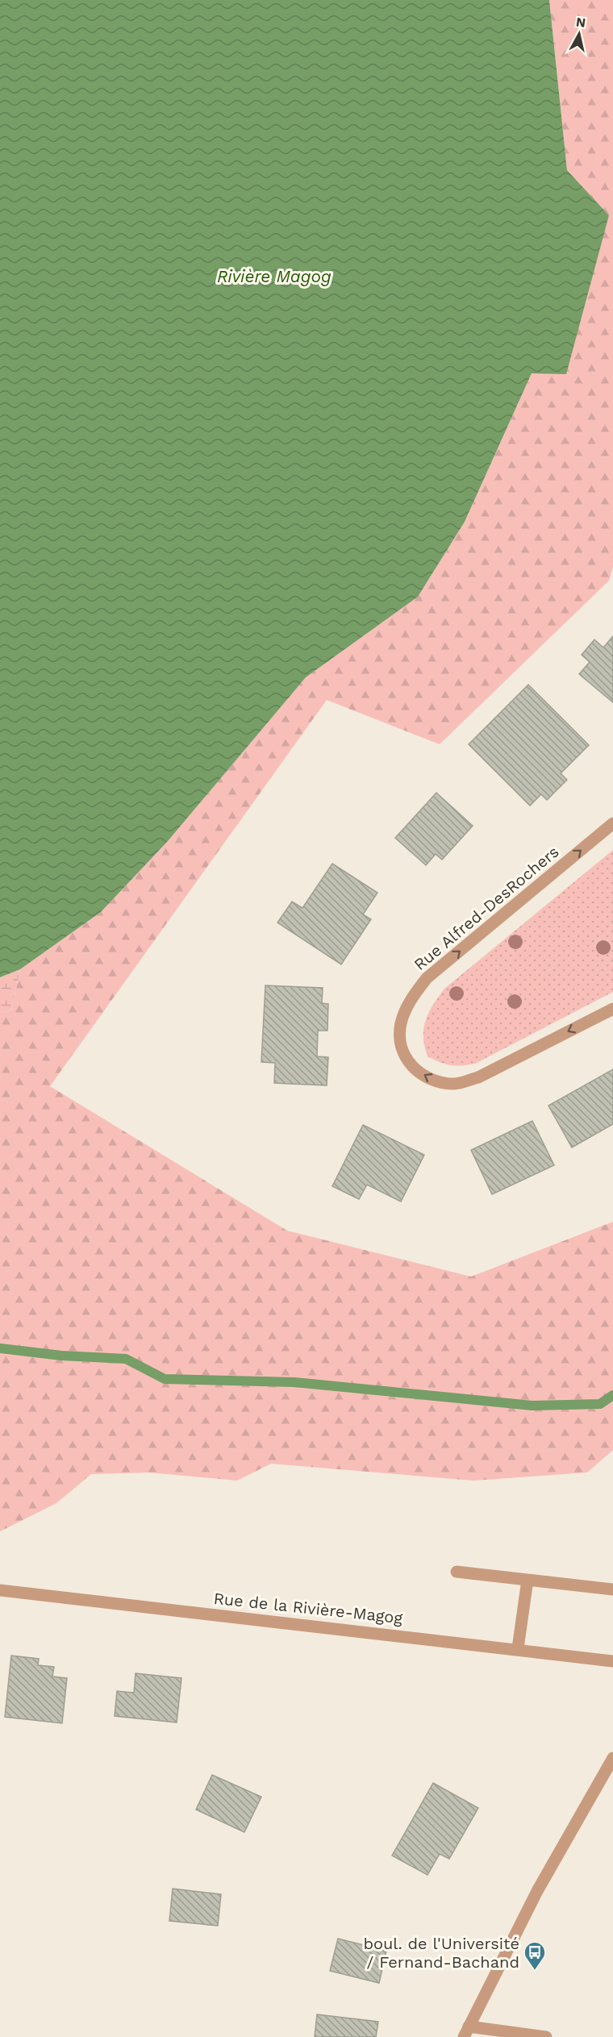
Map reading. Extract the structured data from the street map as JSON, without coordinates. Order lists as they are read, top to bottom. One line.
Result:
{"streets":{"street":["Rue Alfred-DesRochers","Rue de la Rivière-Magog"]},"water":["Rivière Magog"],"places":{"bus stop":["boul. de l'Université / Fernand-Bachand"]},"north":"top"}
